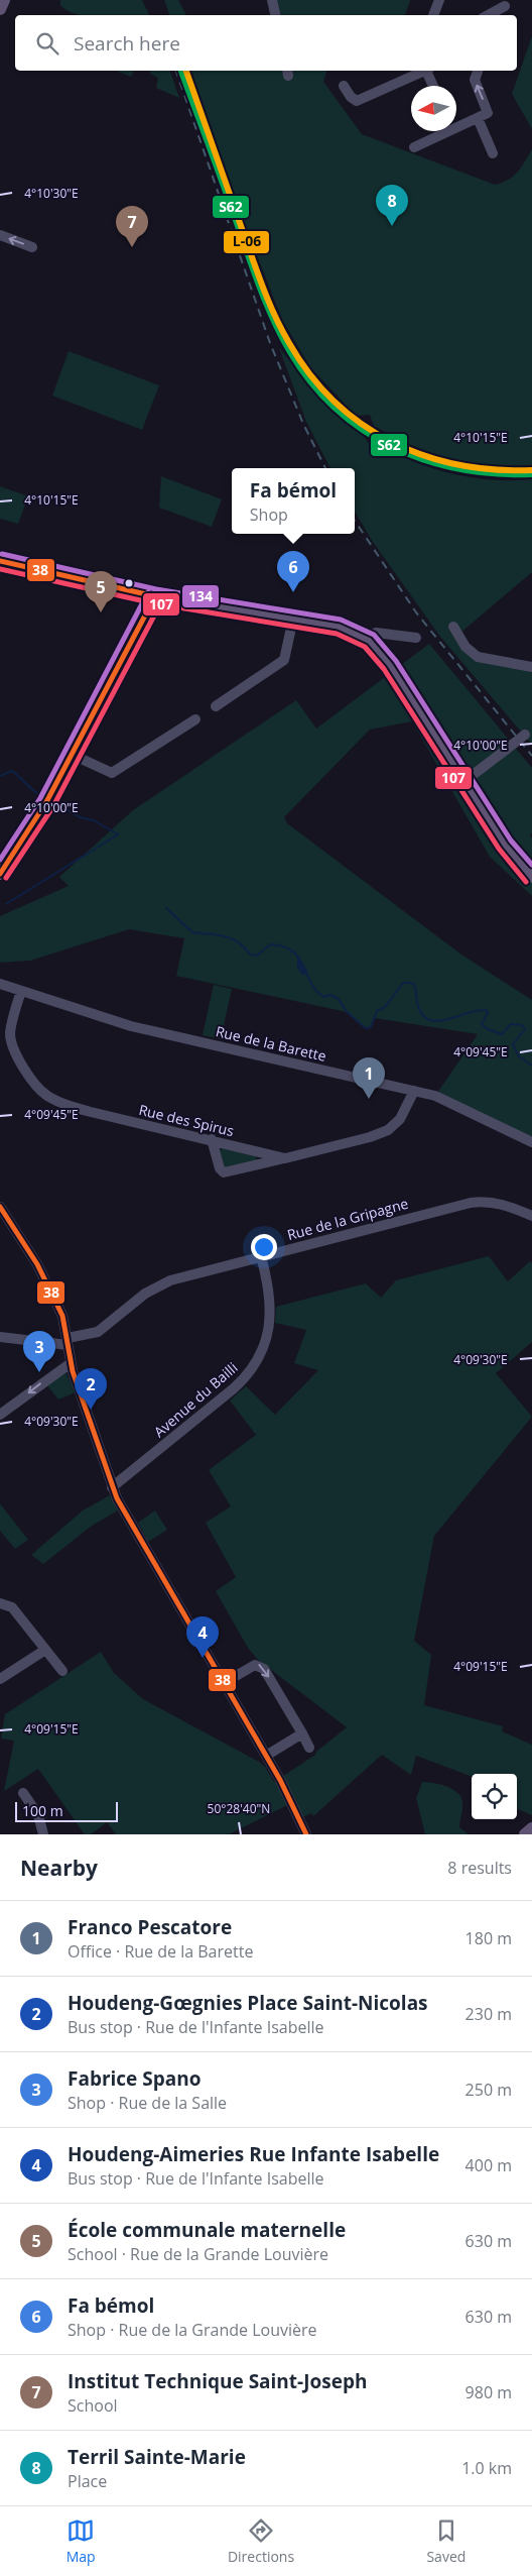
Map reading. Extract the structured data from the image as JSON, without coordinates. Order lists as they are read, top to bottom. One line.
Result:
{"streets":{"street":["Rue de la Barette","Rue des Spirus","Rue de la Gripagne","Avenue du Bailli"]},"crossings":[["Rue de la Barette","Rue des Spirus"],["Rue de la Gripagne","Avenue du Bailli"]],"lines":["transit line S62","transit line L-06","transit line 134","transit line 38","transit line 107"],"scale_bar":"100 m","north":"left","page":{"search":"Search here","pins":["8","7","6","5","1","3","2","4"],"popup":["Fa bémol","Shop"],"scale":"100 m","heading":["Nearby","8 results"],"list":[{"mark":"1","name":"Franco Pescatore","note":"Office · Rue de la Barette","value":"180 m"},{"mark":"2","name":"Houdeng-Gœgnies Place Saint-Nicolas","note":"Bus stop · Rue de l'Infante Isabelle","value":"230 m"},{"mark":"3","name":"Fabrice Spano","note":"Shop · Rue de la Salle","value":"250 m"},{"mark":"4","name":"Houdeng-Aimeries Rue Infante Isabelle","note":"Bus stop · Rue de l'Infante Isabelle","value":"400 m"},{"mark":"5","name":"École communale maternelle","note":"School · Rue de la Grande Louvière","value":"630 m"},{"mark":"6","name":"Fa bémol","note":"Shop · Rue de la Grande Louvière","value":"630 m"},{"mark":"7","name":"Institut Technique Saint-Joseph","note":"School","value":"980 m"},{"mark":"8","name":"Terril Sainte-Marie","note":"Place","value":"1.0 km"}],"nav":["Map","Directions","Saved"]},"coordinates":["4°10'30\"E","4°10'15\"E","4°10'00\"E","4°09'45\"E","4°09'30\"E","4°09'15\"E","50°28'40\"N"]}
